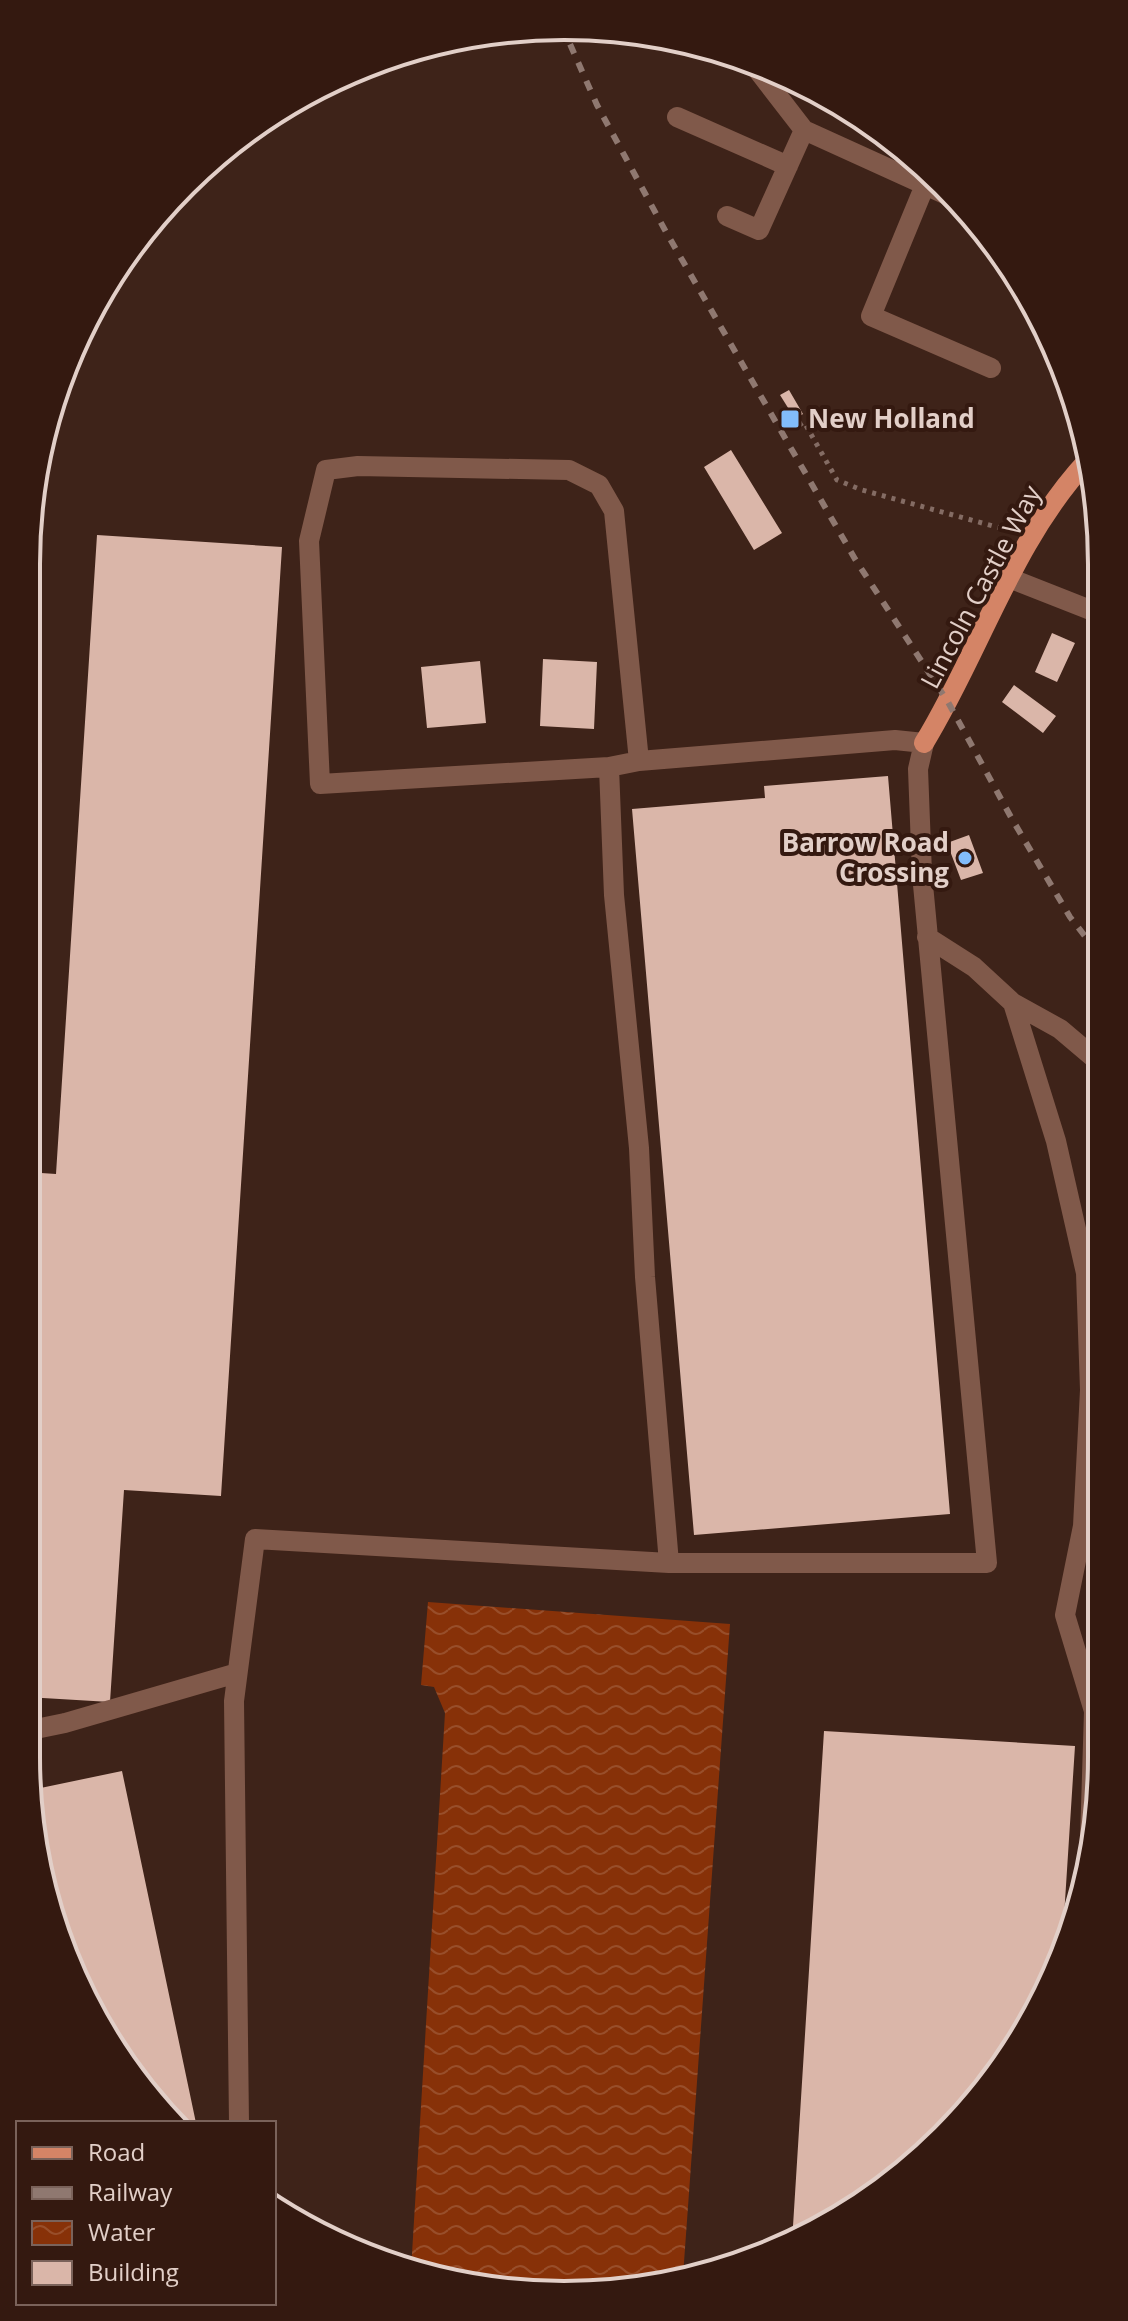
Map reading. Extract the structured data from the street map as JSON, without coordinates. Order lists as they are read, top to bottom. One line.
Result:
{"streets":{"main road":["Lincoln Castle Way"]},"places":{"transit":["New Holland"],"other":["Barrow Road Crossing"]},"legend":["Road","Railway","Water","Building"]}
